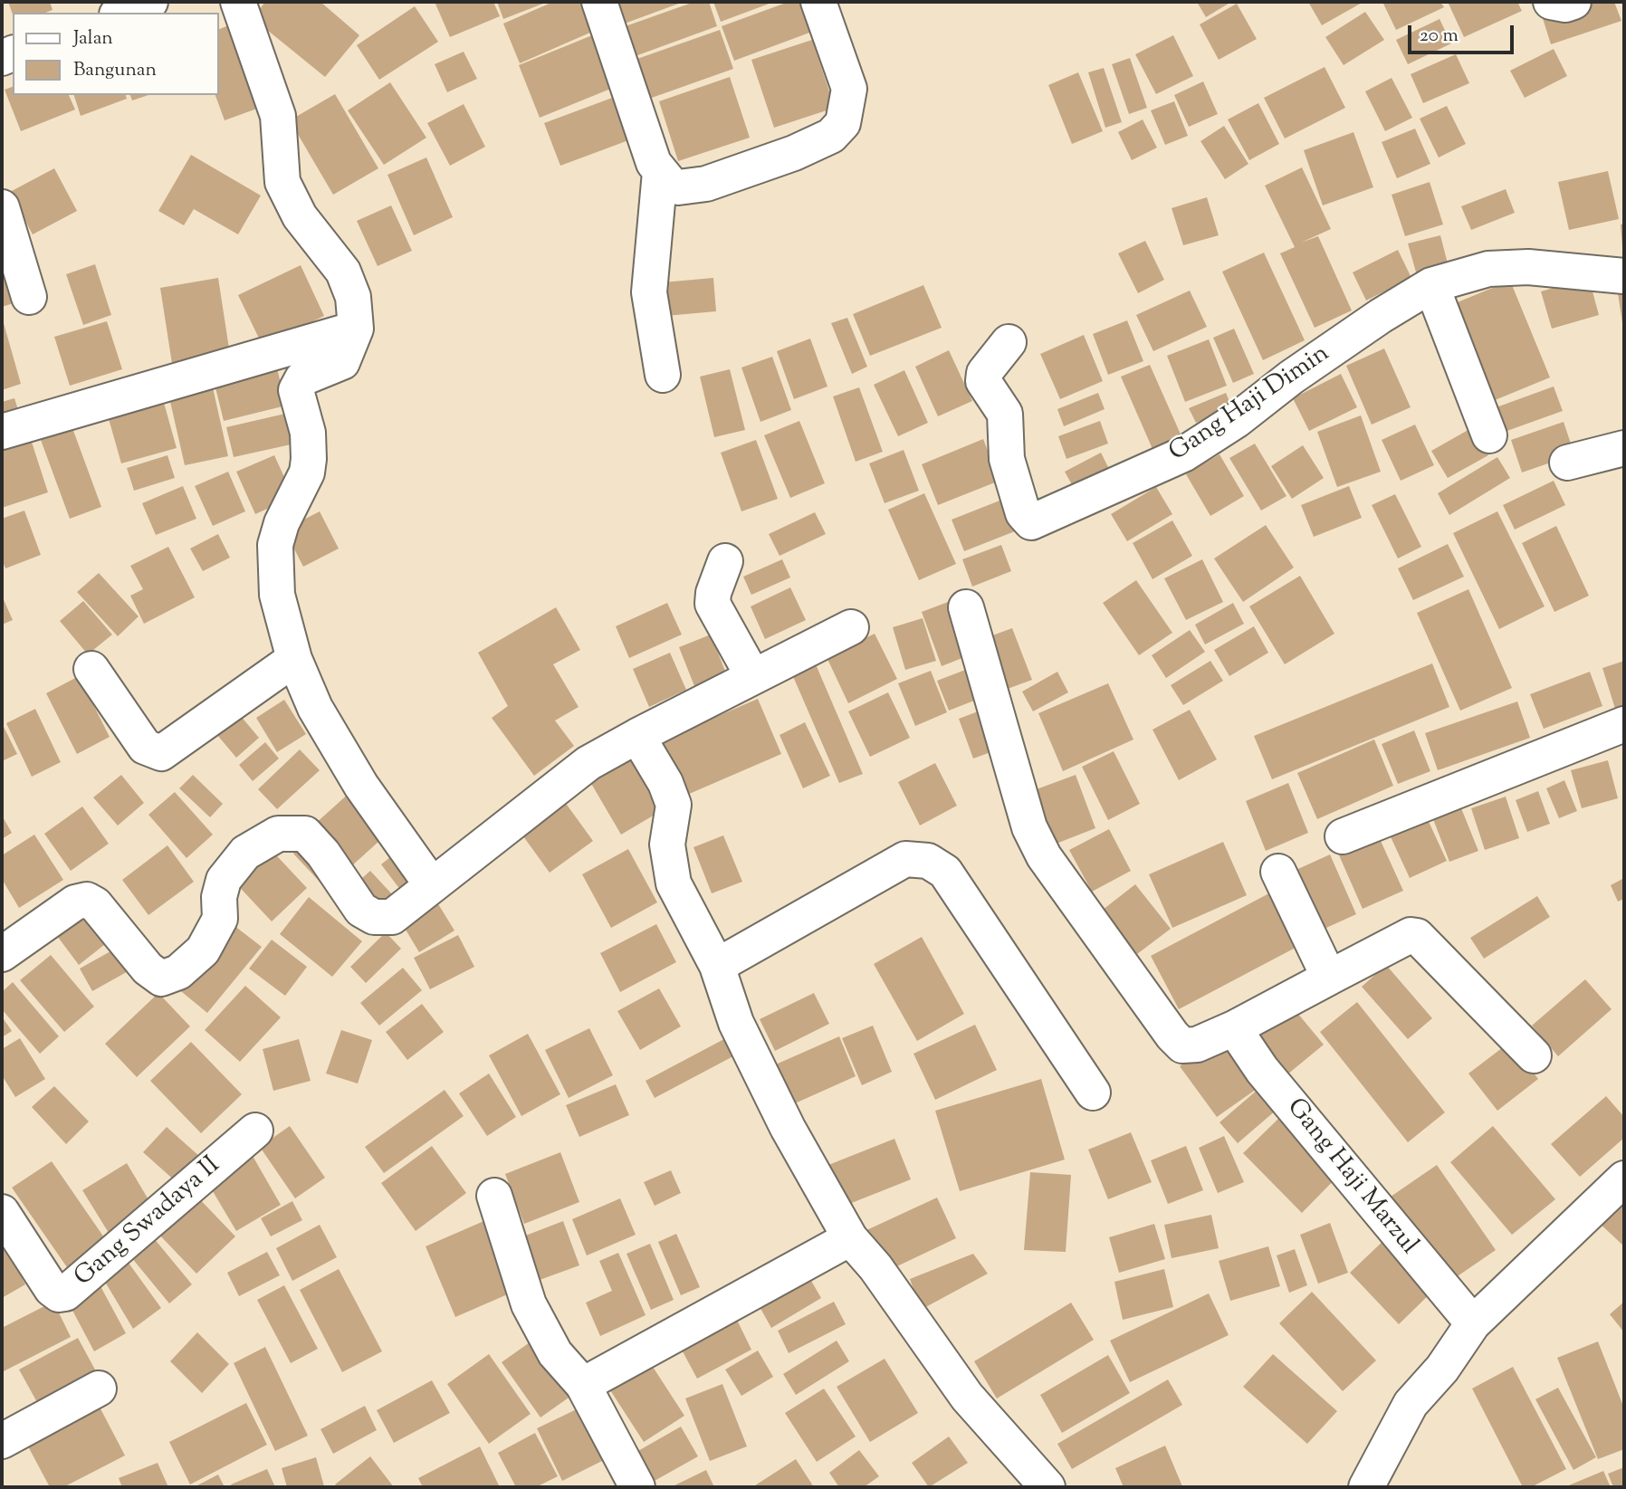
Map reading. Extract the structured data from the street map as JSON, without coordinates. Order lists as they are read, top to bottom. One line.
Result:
{"streets":{"street":["Gang Haji Dimin","Gang Haji Marzul","Gang Swadaya II"]},"legend":["Jalan","Bangunan"],"scale_bar":"20 m"}
